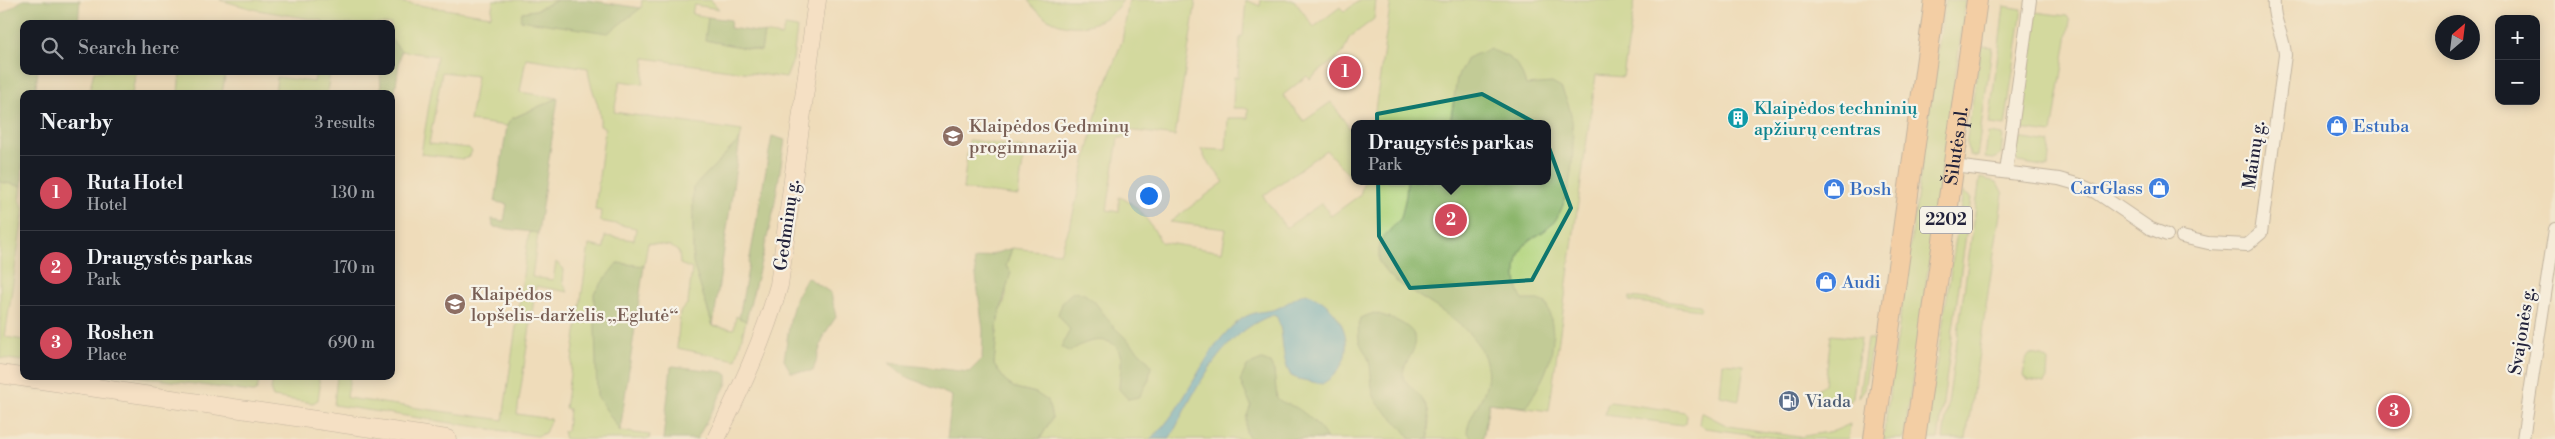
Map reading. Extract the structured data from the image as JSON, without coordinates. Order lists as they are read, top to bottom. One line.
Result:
{"streets":{"main road":["Šilutės pl.","2202"],"street":["Mainų g.","Gedminų g.","Svajonės g."]},"places":{"building":["Klaipėdos techninių apžiurų centras"],"shop":["Estuba","CarGlass","Bosh","Audi"],"school or university":["Klaipėdos Gedminų progimnazija","Klaipėdos lopšelis-darželis „Eglutė“"],"fuel station":["Viada"]},"north":"top right","page":{"map_buttons":["+","−"],"search":"Search here","pins":["1","2","3"],"heading":["Nearby","3 results"],"popup":["Draugystės parkas","Park"],"list":[{"mark":"1","name":"Ruta Hotel","note":"Hotel","value":"130 m"},{"mark":"2","name":"Draugystės parkas","note":"Park","value":"170 m"},{"mark":"3","name":"Roshen","note":"Place","value":"690 m"}]}}
